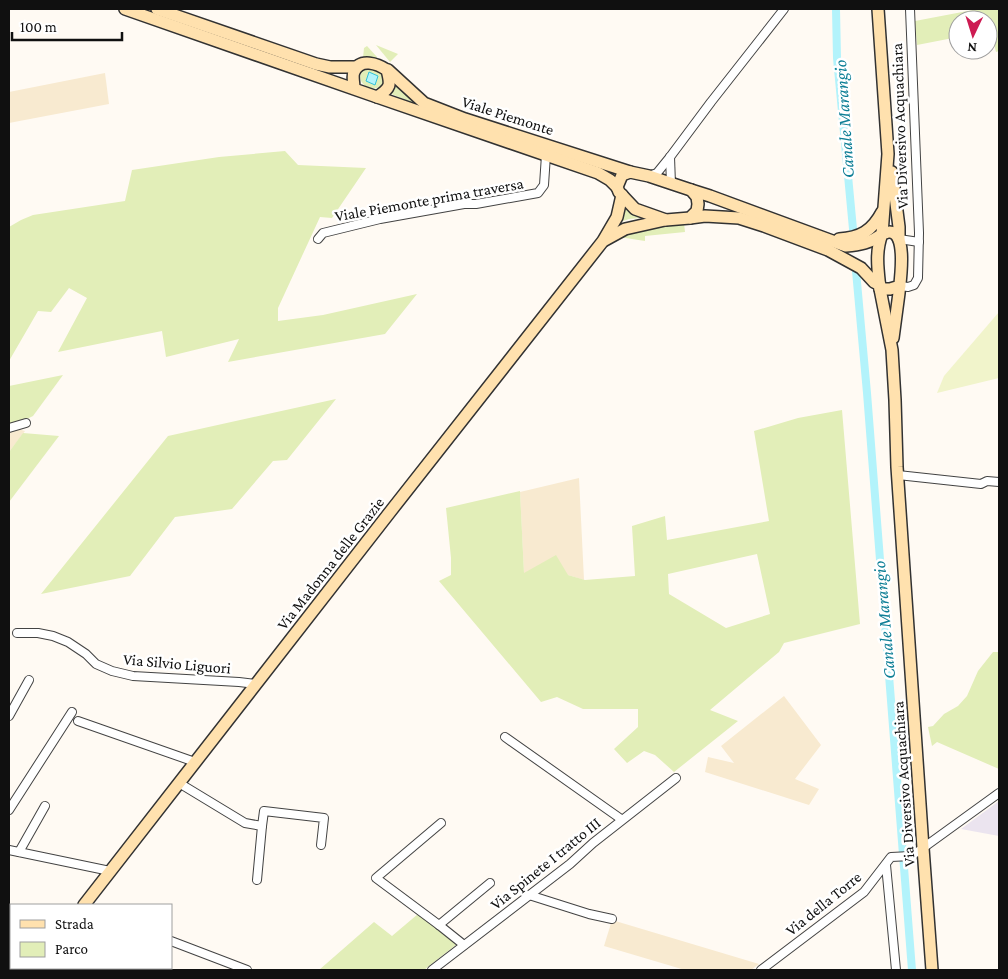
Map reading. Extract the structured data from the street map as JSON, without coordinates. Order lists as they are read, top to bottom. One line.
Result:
{"streets":{"street":["Viale Piemonte","Via Diversivo Acquachiara","Viale Piemonte prima traversa","Via Madonna delle Grazie","Via Silvio Liguori","Via Spinete I tratto III","Via della Torre"]},"crossings":[["Viale Piemonte","Via Diversivo Acquachiara"],["Viale Piemonte","Viale Piemonte prima traversa"],["Via Diversivo Acquachiara","Via della Torre"],["Via Madonna delle Grazie","Via Silvio Liguori"]],"water":["Canale Marangio"],"legend":["Strada","Parco"],"scale_bar":"100 m","north":"bottom"}
